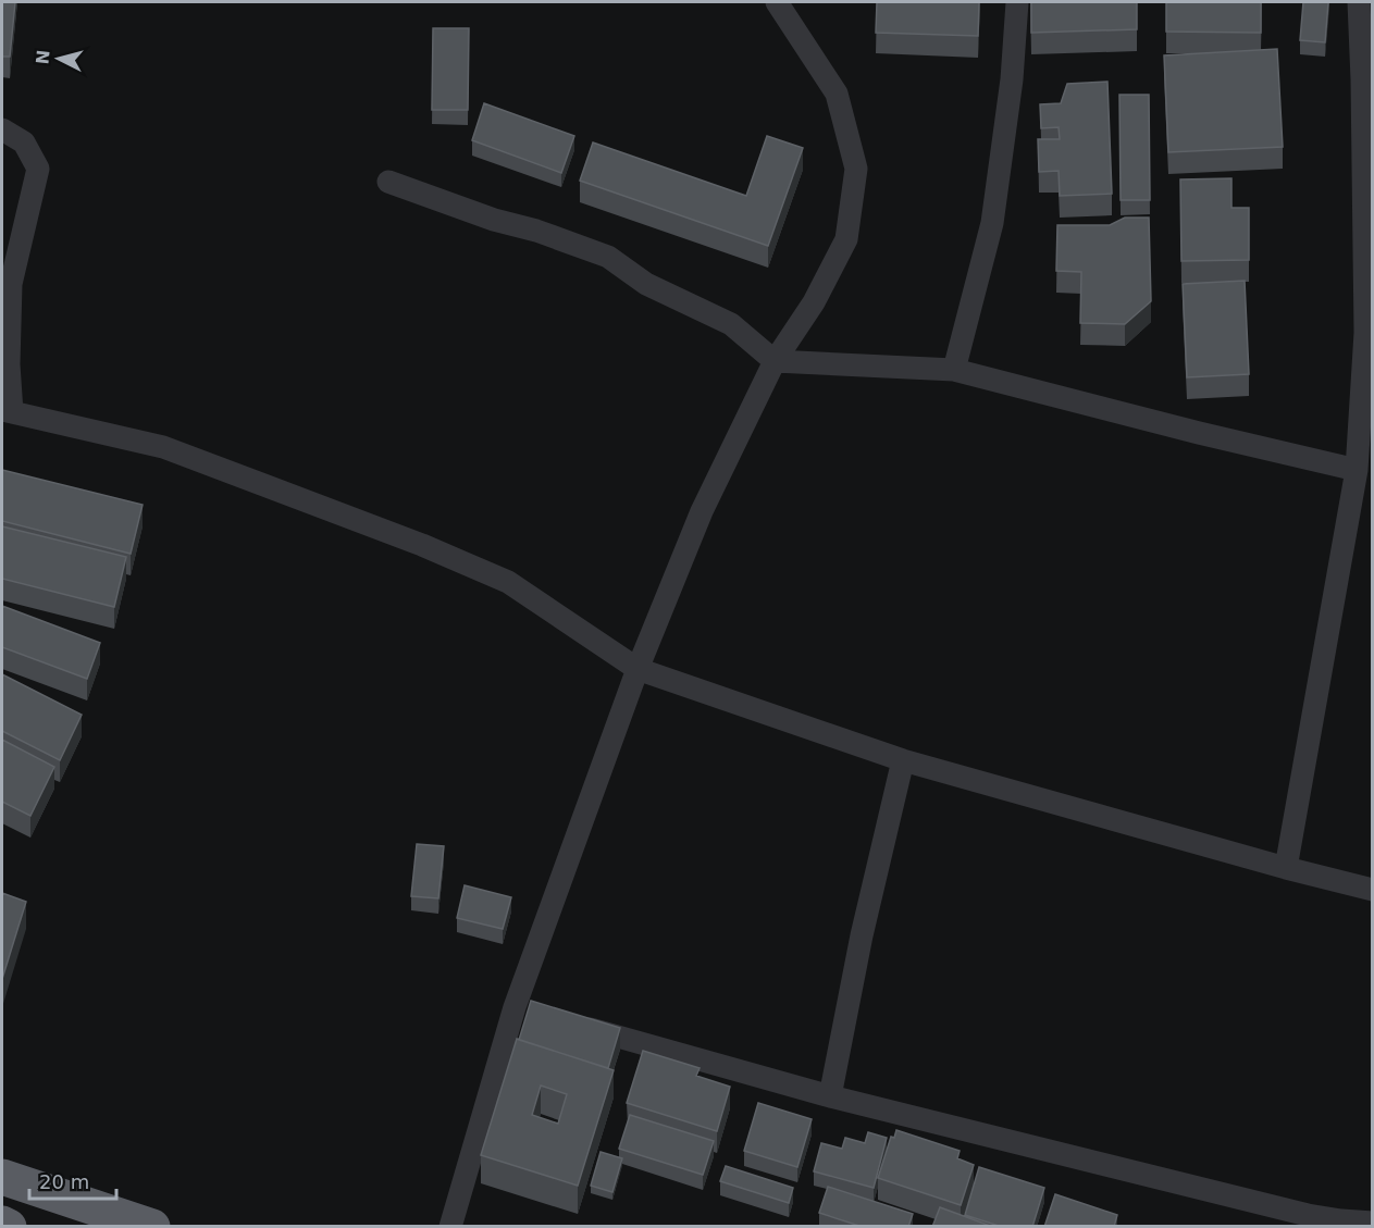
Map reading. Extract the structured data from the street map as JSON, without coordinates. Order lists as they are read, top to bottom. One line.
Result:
{"scale_bar":"20 m","north":"left"}
